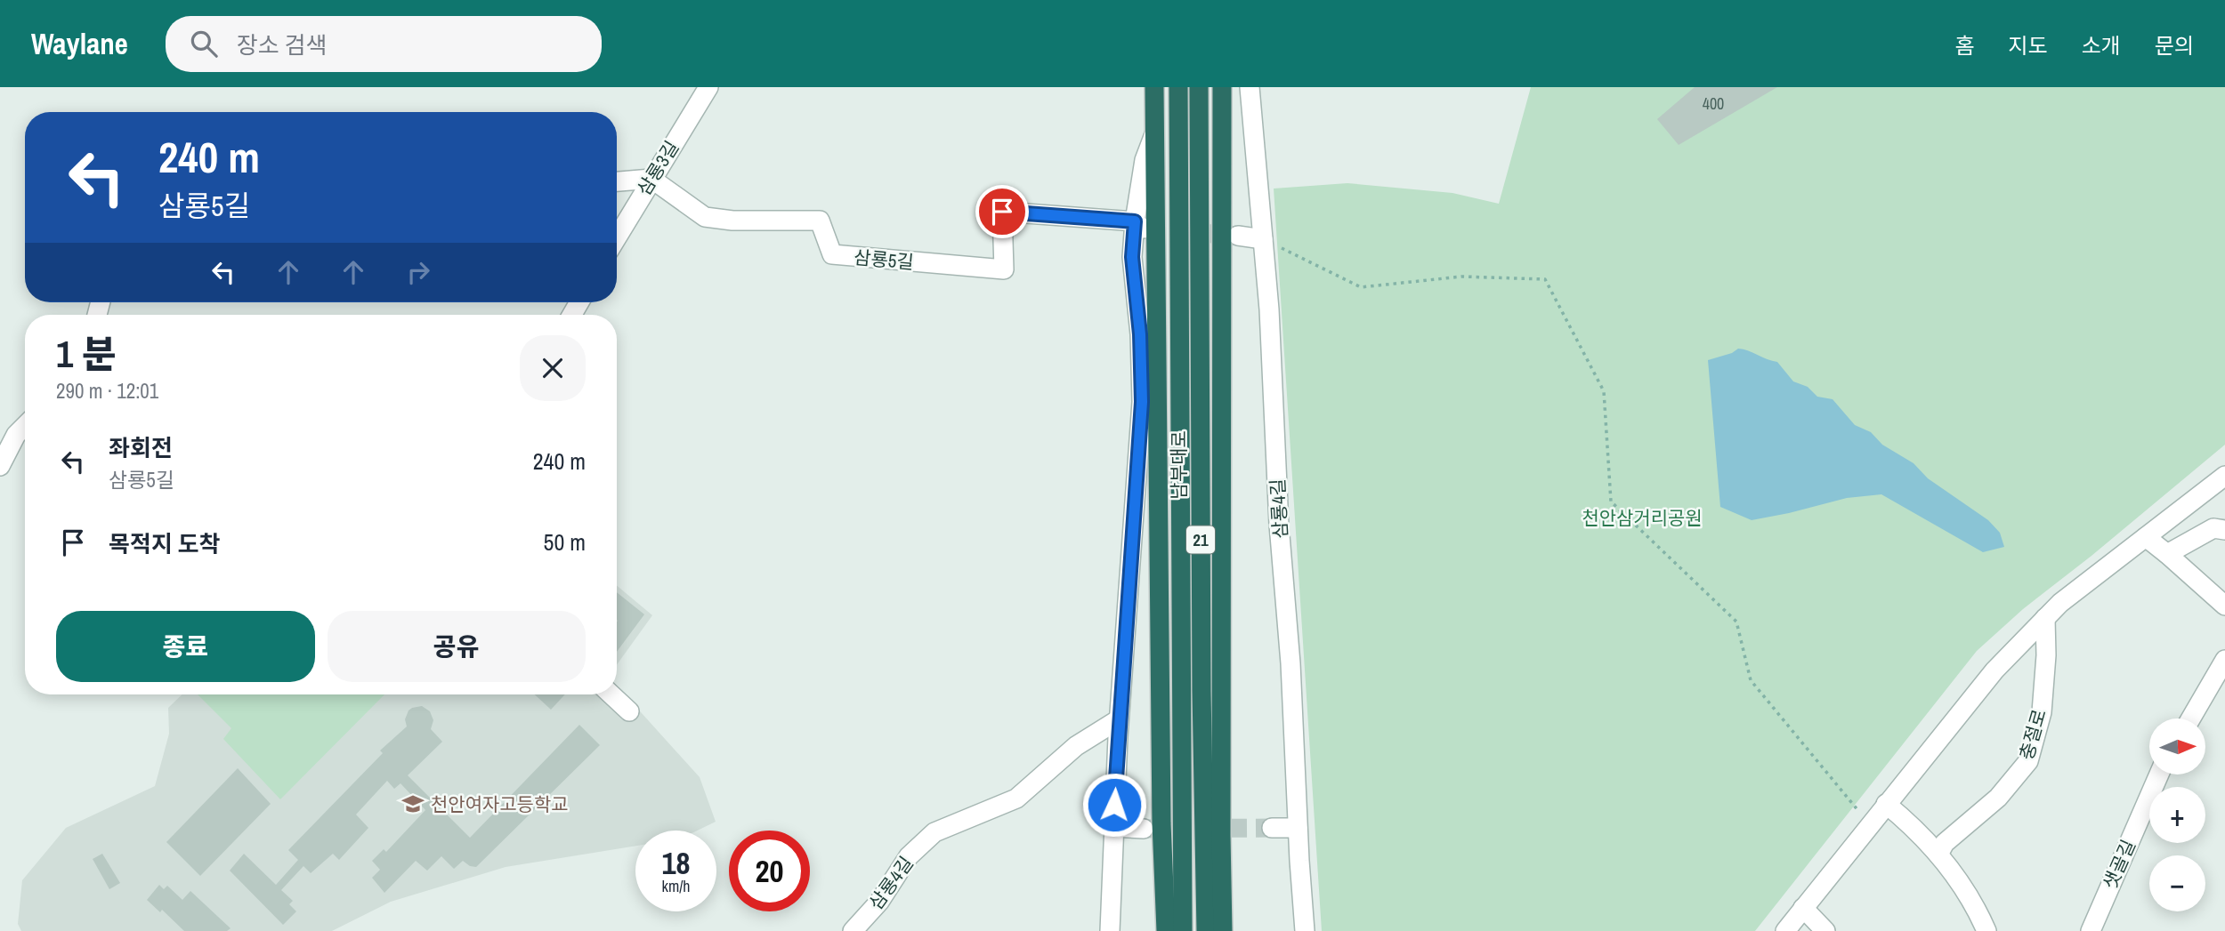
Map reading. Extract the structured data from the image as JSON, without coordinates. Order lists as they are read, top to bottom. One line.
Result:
{"streets":{"highway":["남부대로","21"],"street":["삼룡3길","삼룡5길","삼룡4길","충절로","샛골길"]},"crossings":[["삼룡3길","삼룡5길"]],"parks":["천안삼거리공원"],"places":{"school or university":["천안여자고등학교"]},"house_numbers":["400"],"north":"right","page":{"header":"Waylane","search":"장소 검색","nav":["홈","지도","소개","문의"],"turn":["240 m","삼룡5길"],"heading":["1 분","290 m · 12:01"],"list":[{"name":"좌회전","note":"삼룡5길","value":"240 m"},{"name":"목적지 도착","value":"50 m"}],"buttons":["종료","공유"],"map_buttons":["+","−"],"speed":"18 km/h","limit":"20"}}
